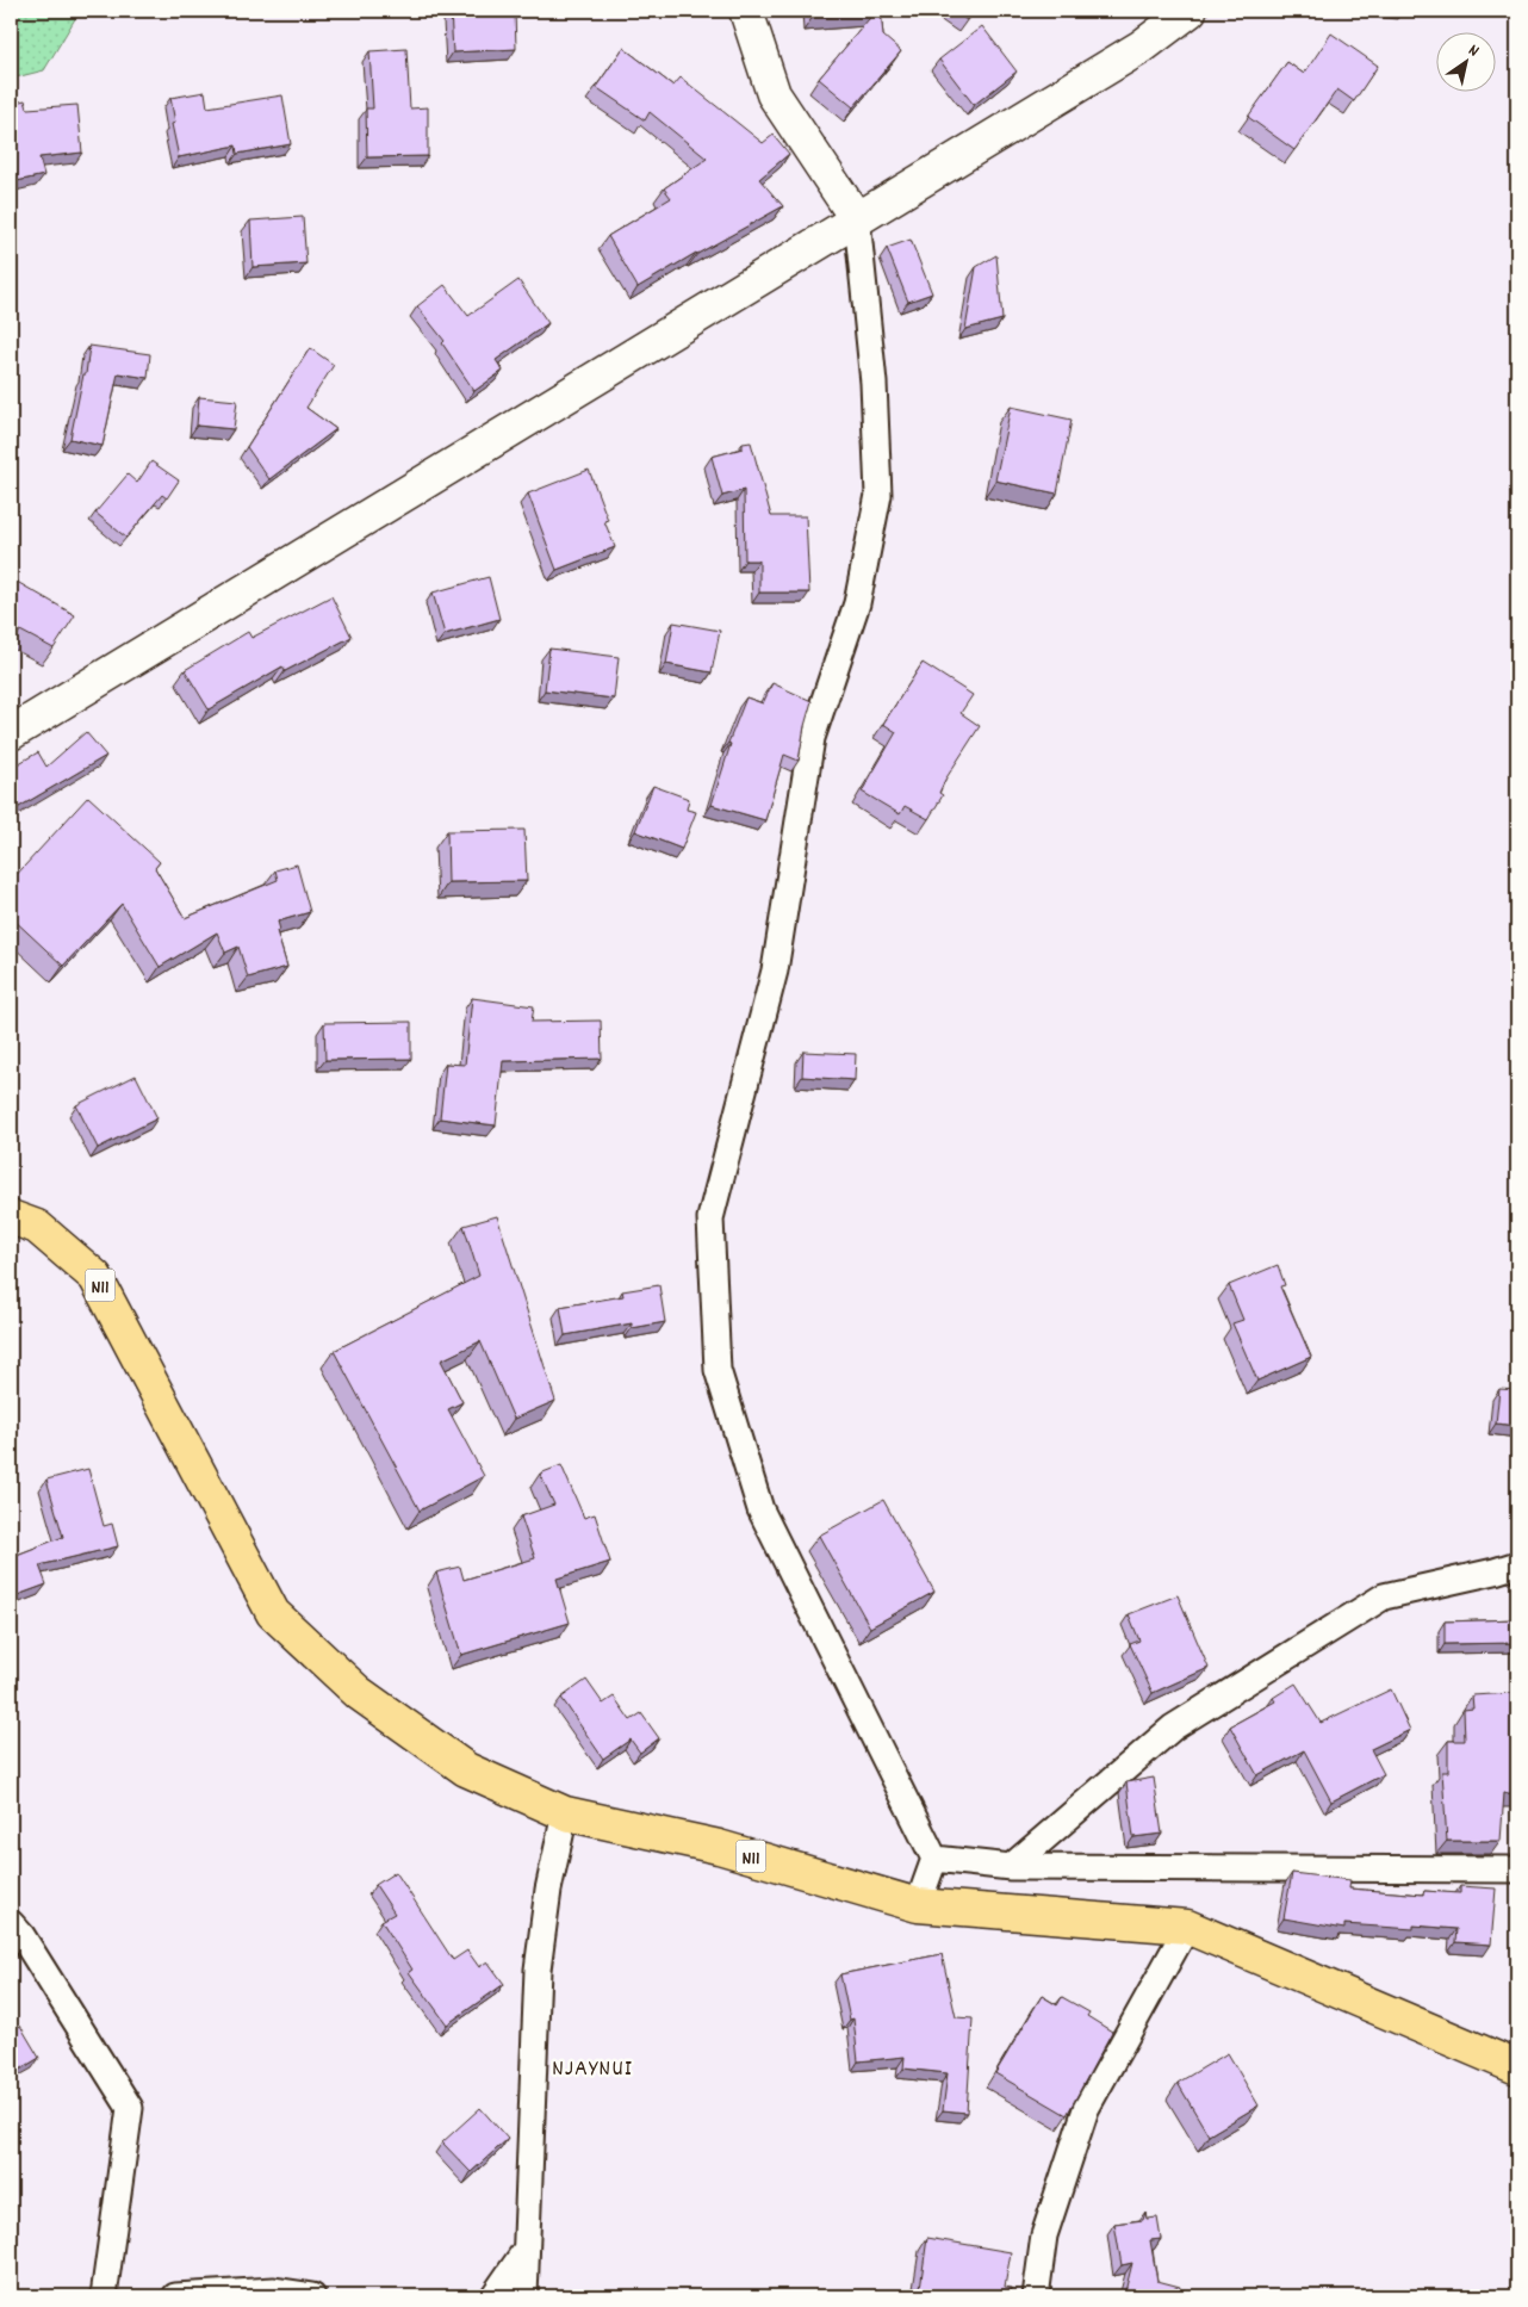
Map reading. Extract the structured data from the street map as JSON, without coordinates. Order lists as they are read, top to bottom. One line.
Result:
{"streets":{"highway":["N11"]},"districts":["NJAYNUI"],"north":"top right"}
